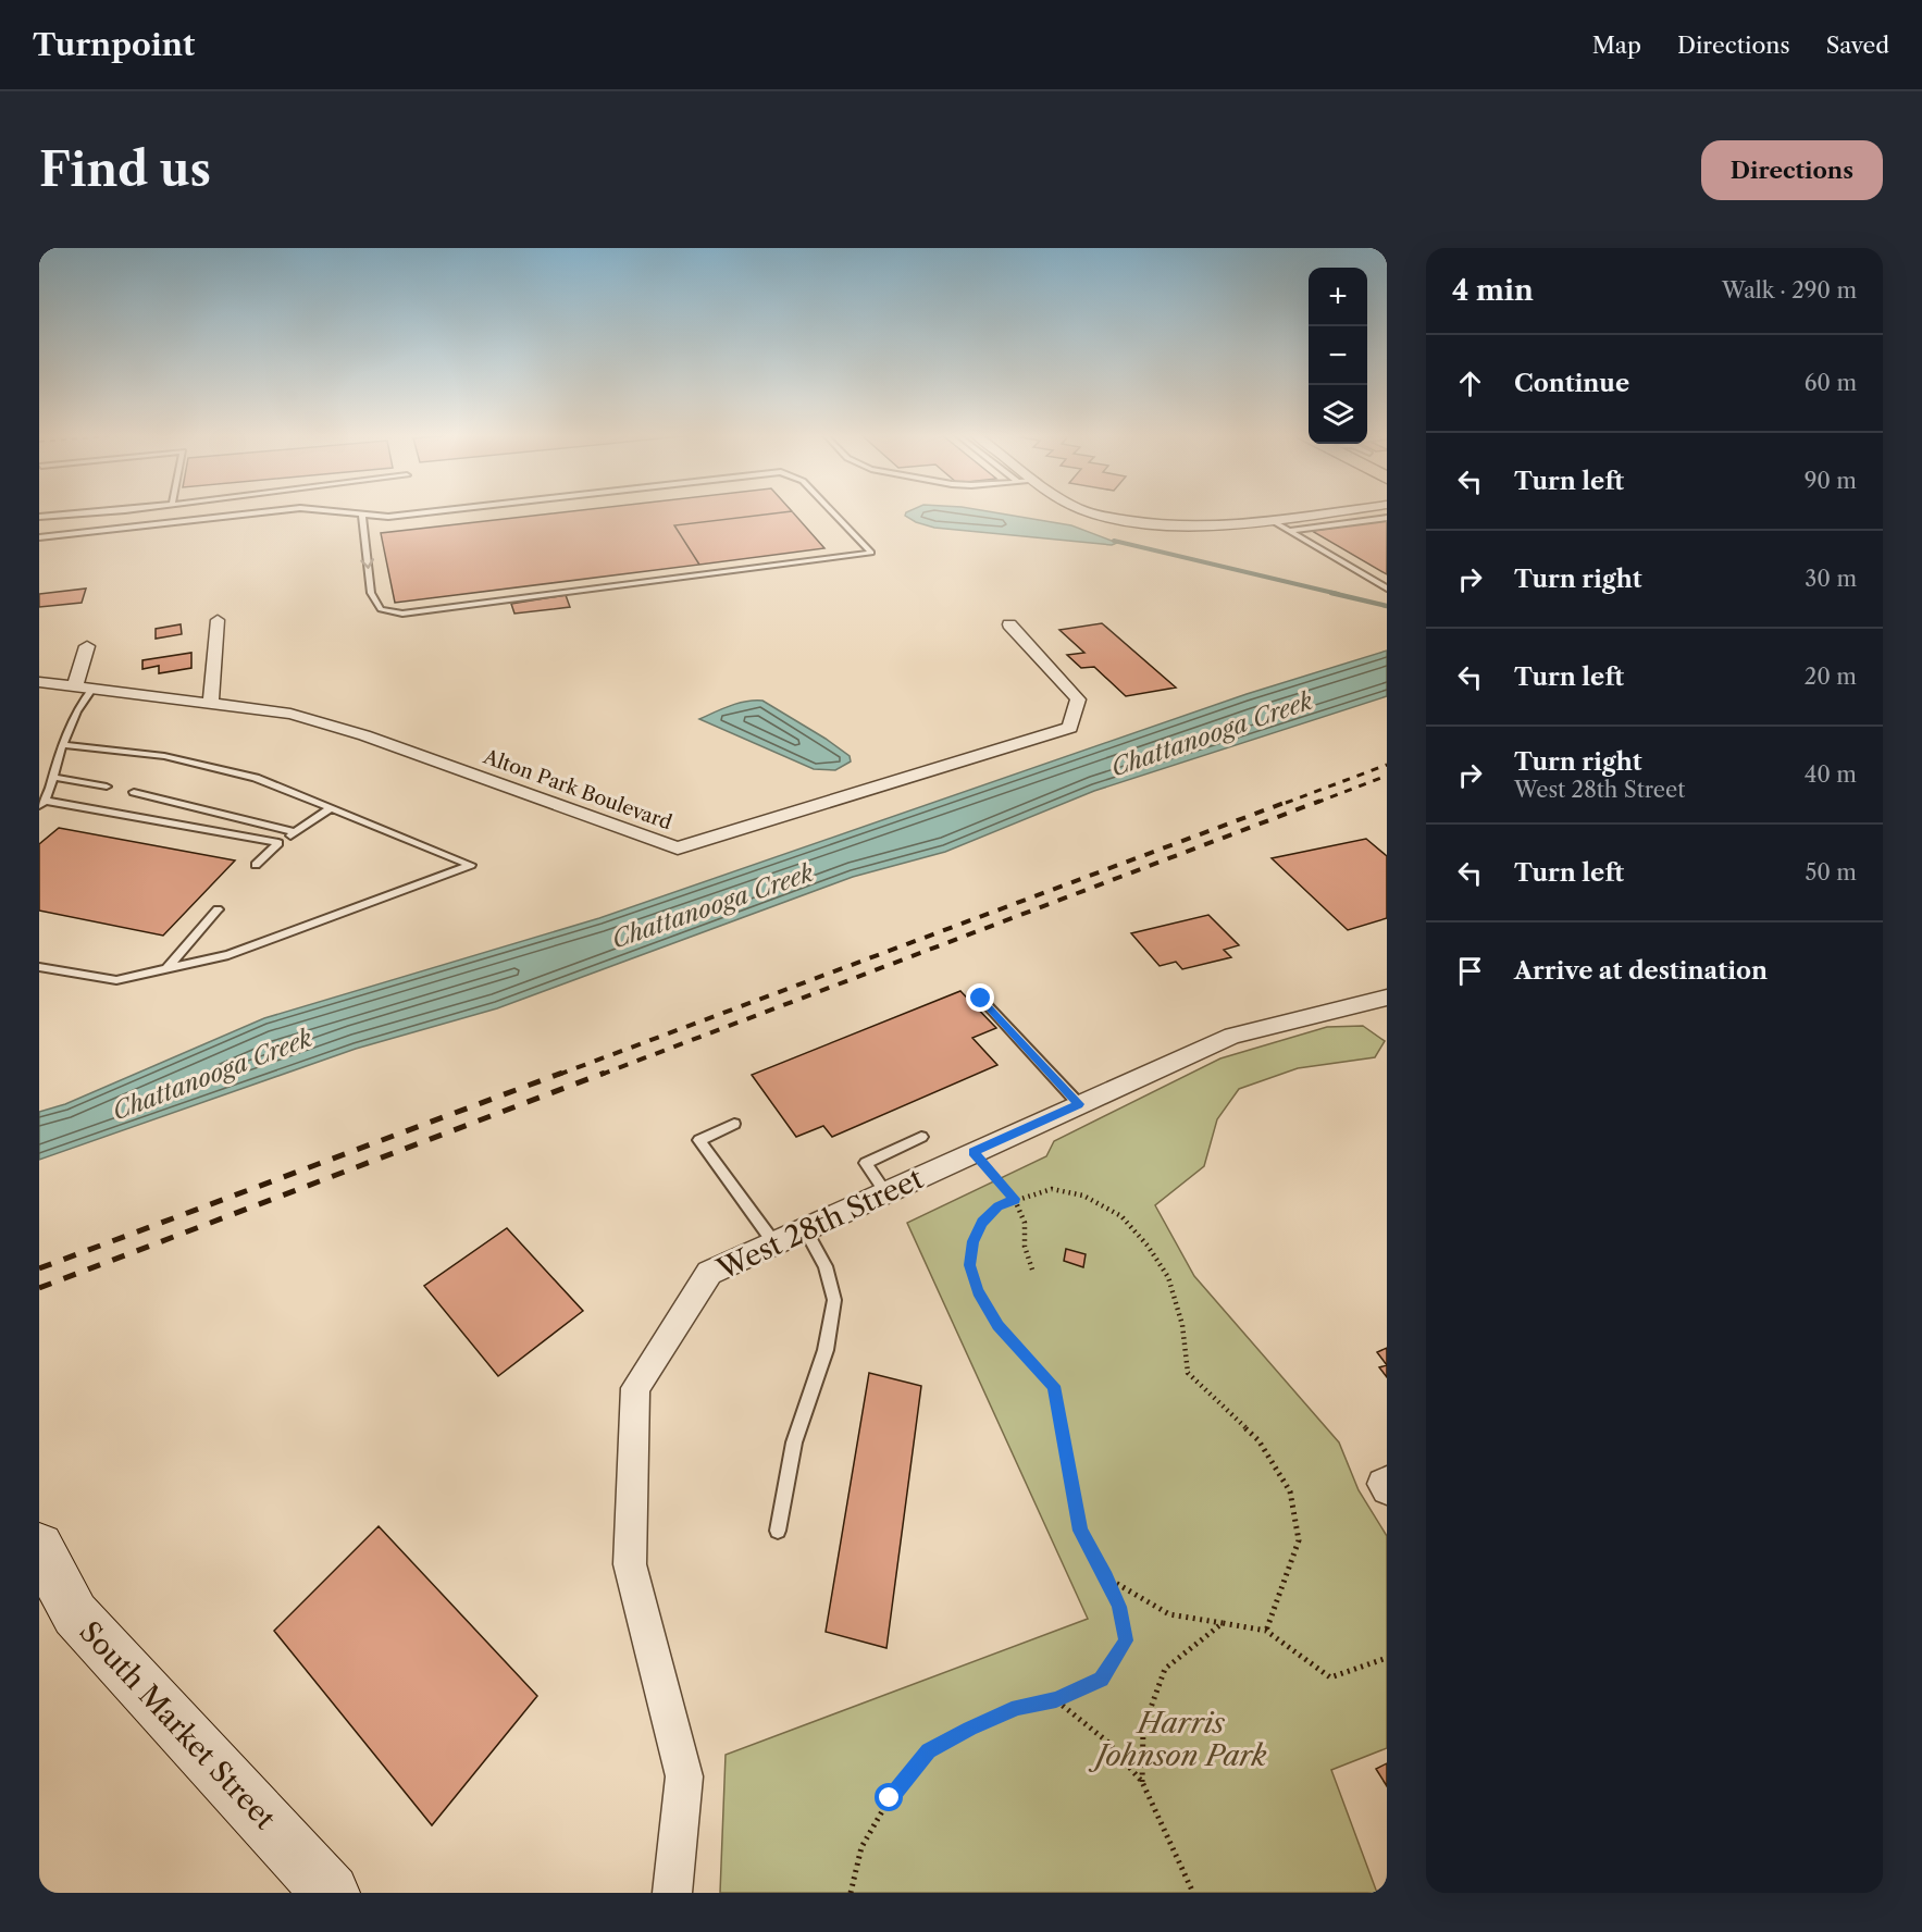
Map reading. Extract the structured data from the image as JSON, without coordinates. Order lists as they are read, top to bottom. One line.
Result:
{"streets":{"main road":["South Market Street"],"street":["Alton Park Boulevard","West 28th Street"]},"water":["Chattanooga Creek"],"parks":["Harris Johnson Park"],"page":{"header":"Turnpoint","nav":["Map","Directions","Saved"],"buttons":"Directions","title":"Find us","heading":["4 min","Walk · 290 m"],"map_buttons":["+","−"],"list":[["Continue","60 m"],["Turn left","90 m"],["Turn right","30 m"],["Turn left","20 m"],["Turn right","West 28th Street","40 m"],["Turn left","50 m"],"Arrive at destination"]}}
